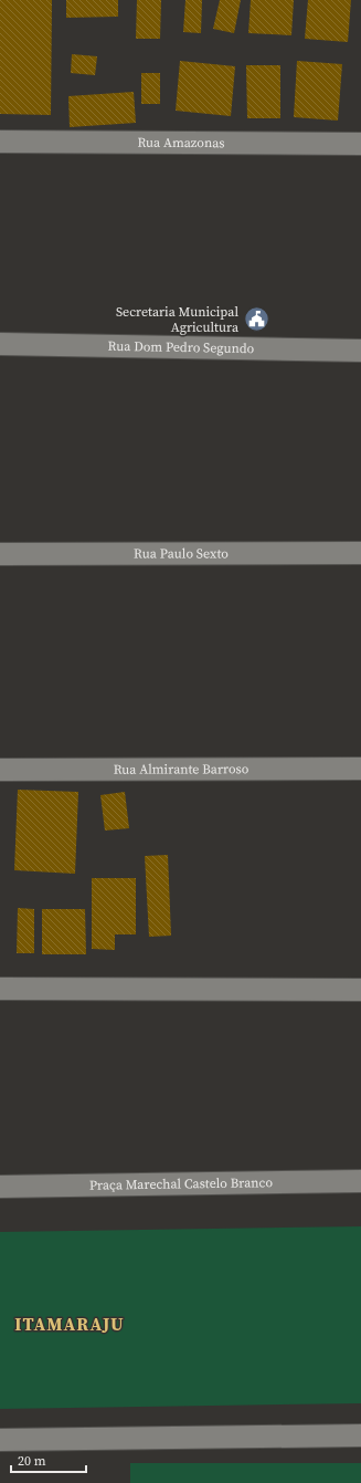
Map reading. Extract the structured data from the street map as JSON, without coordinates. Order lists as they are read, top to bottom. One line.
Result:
{"streets":{"street":["Rua Amazonas","Rua Dom Pedro Segundo","Rua Paulo Sexto","Rua Almirante Barroso","Praça Marechal Castelo Branco"]},"districts":["ITAMARAJU"],"places":{"public building":["Secretaria Municipal Agricultura"]},"scale_bar":"20 m"}
